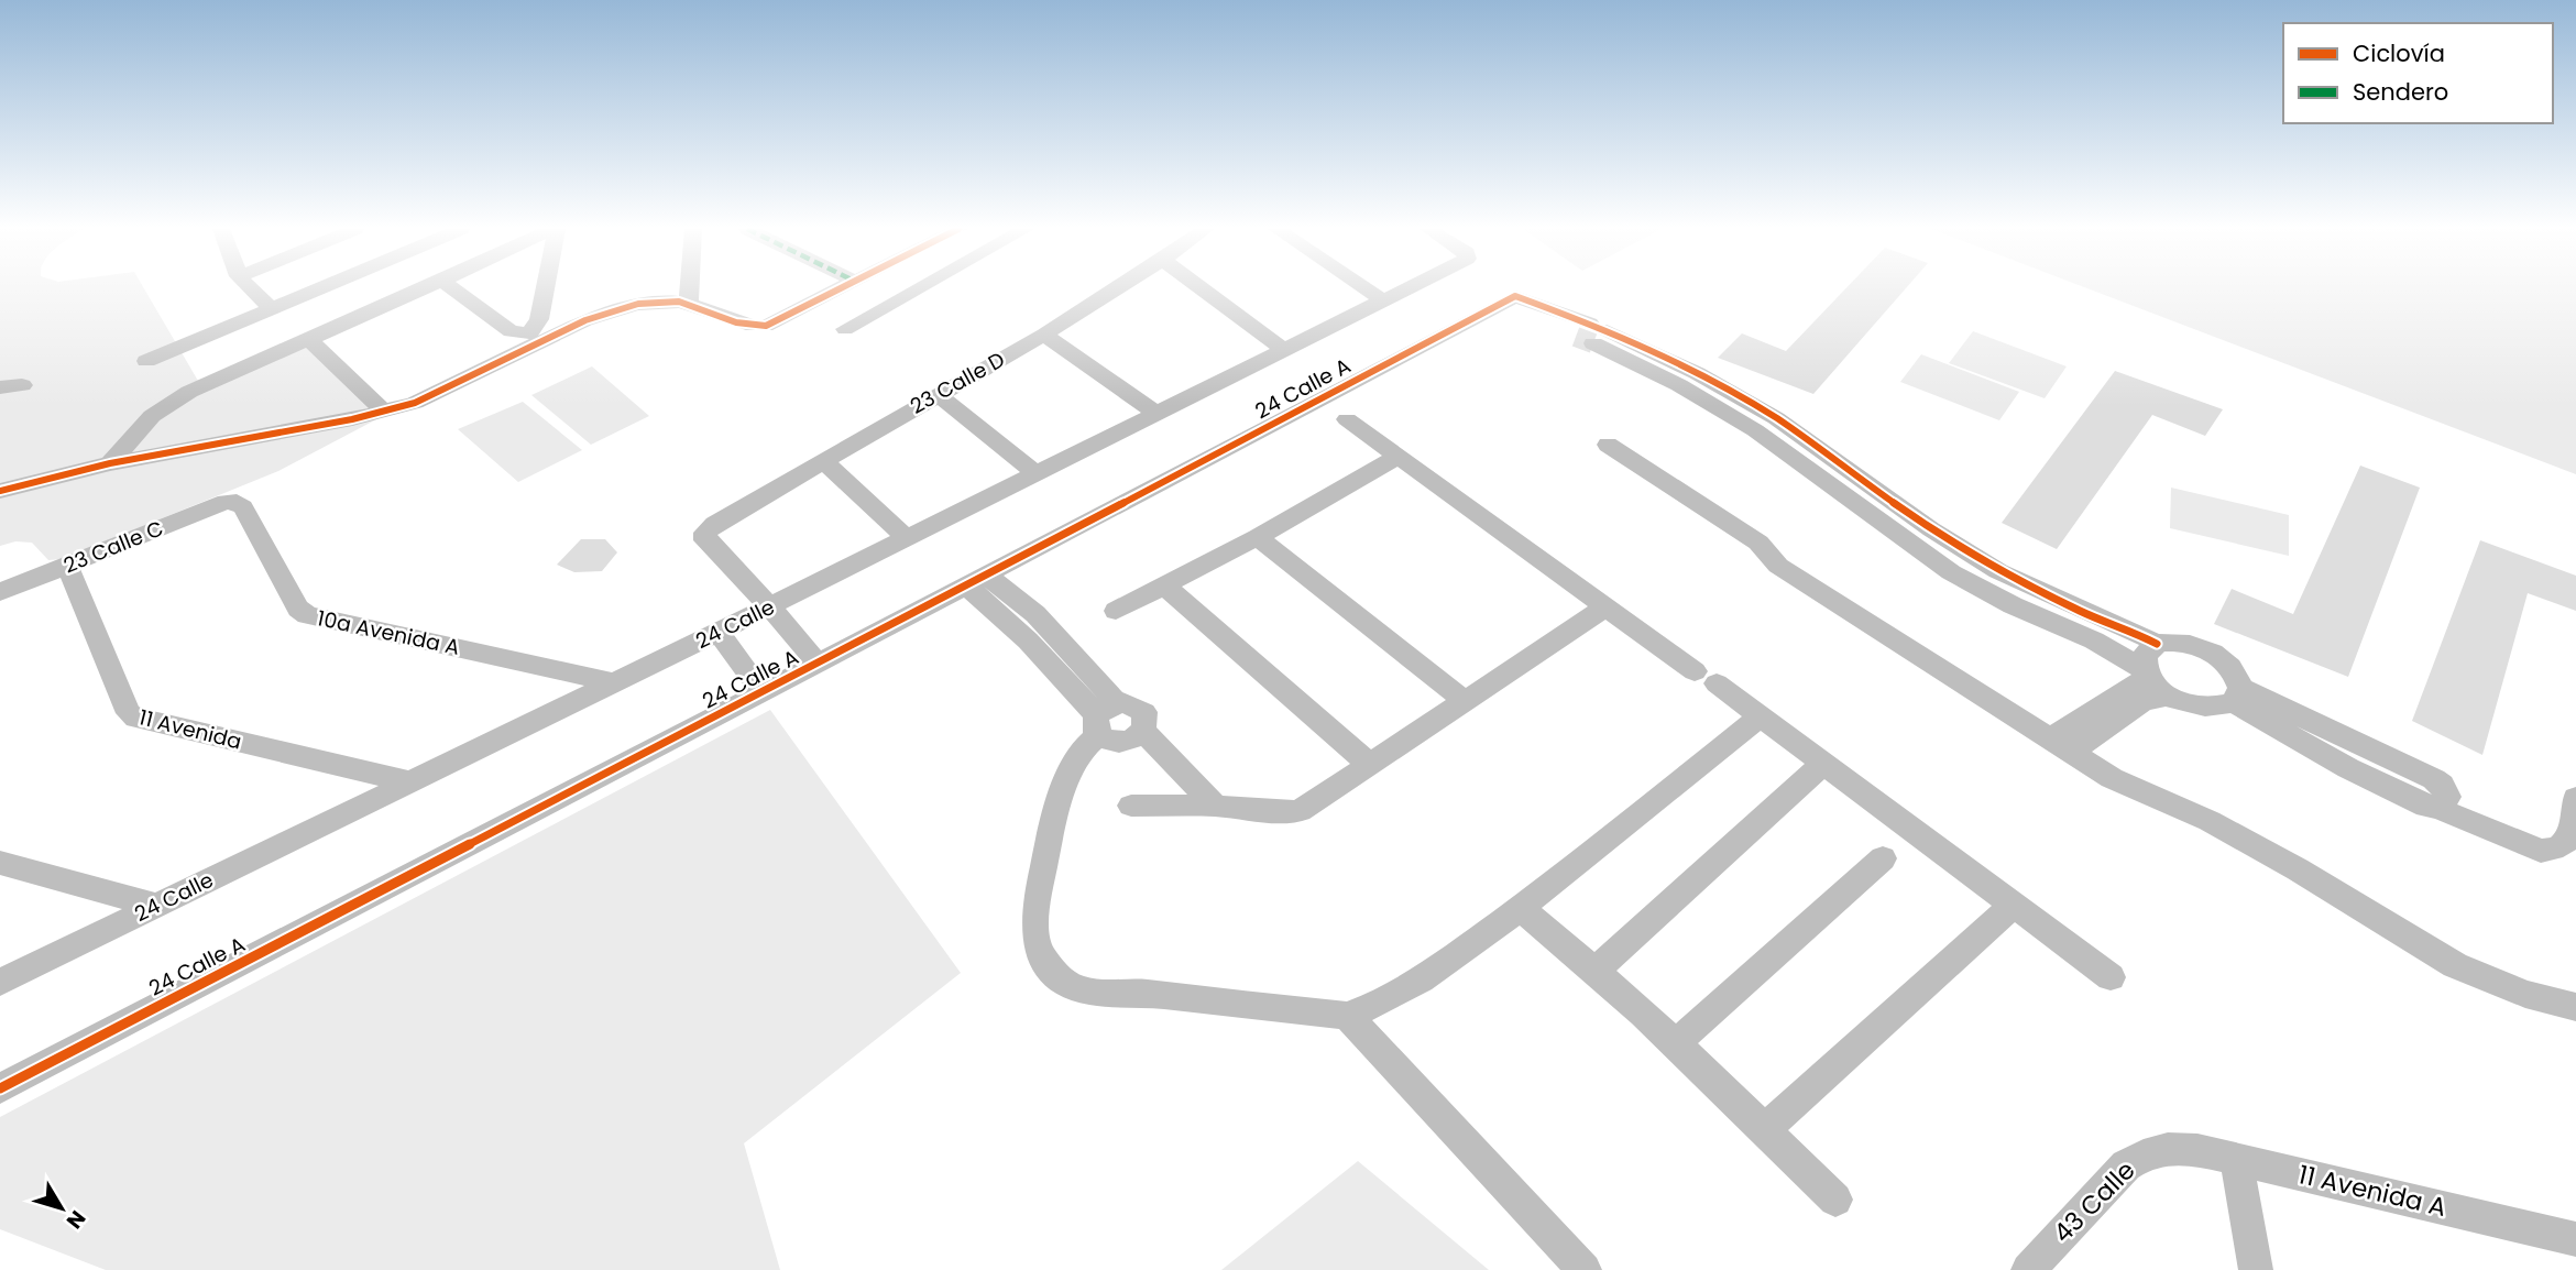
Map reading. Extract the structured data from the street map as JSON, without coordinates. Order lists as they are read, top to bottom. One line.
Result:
{"streets":{"street":["23 Calle D","24 Calle A","23 Calle C","24 Calle","10a Avenida A","11 Avenida","11 Avenida A","43 Calle"]},"crossings":[["23 Calle D","24 Calle"],["23 Calle C","10a Avenida A"],["23 Calle C","11 Avenida"],["24 Calle","10a Avenida A"],["24 Calle","11 Avenida"],["11 Avenida A","43 Calle"]],"legend":["Ciclovía","Sendero"],"north":"bottom right"}
